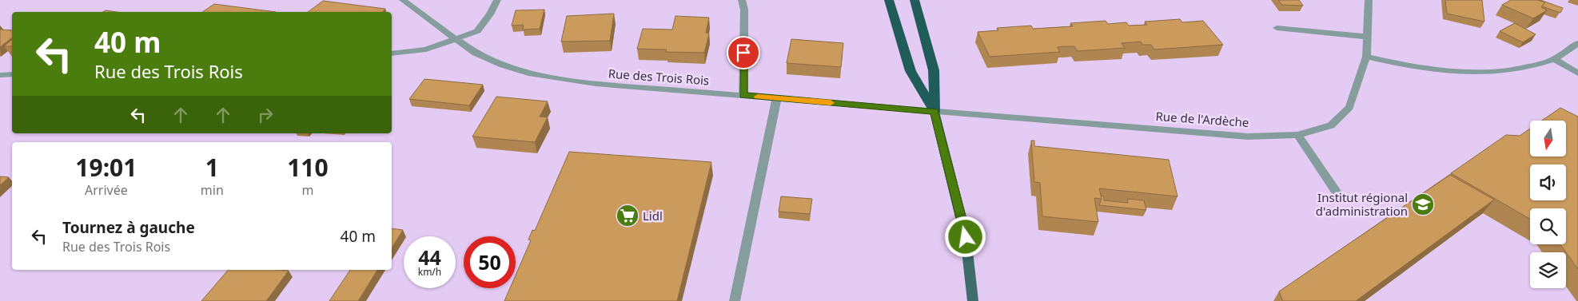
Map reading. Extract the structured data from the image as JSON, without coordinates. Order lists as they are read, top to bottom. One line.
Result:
{"streets":{"street":["Rue des Trois Rois","Rue de l'Ardèche"]},"crossings":[["Rue des Trois Rois","Rue de l'Ardèche"]],"places":{"school or university":["Institut régional d'administration"],"supermarket":["Lidl"]},"north":"bottom","page":{"turn":["40 m","Rue des Trois Rois"],"eta":["19:01","Arrivée","1","min","110","m"],"list":[{"name":"Tournez à gauche","note":"Rue des Trois Rois","value":"40 m"}],"speed":"44 km/h","limit":"50"}}
